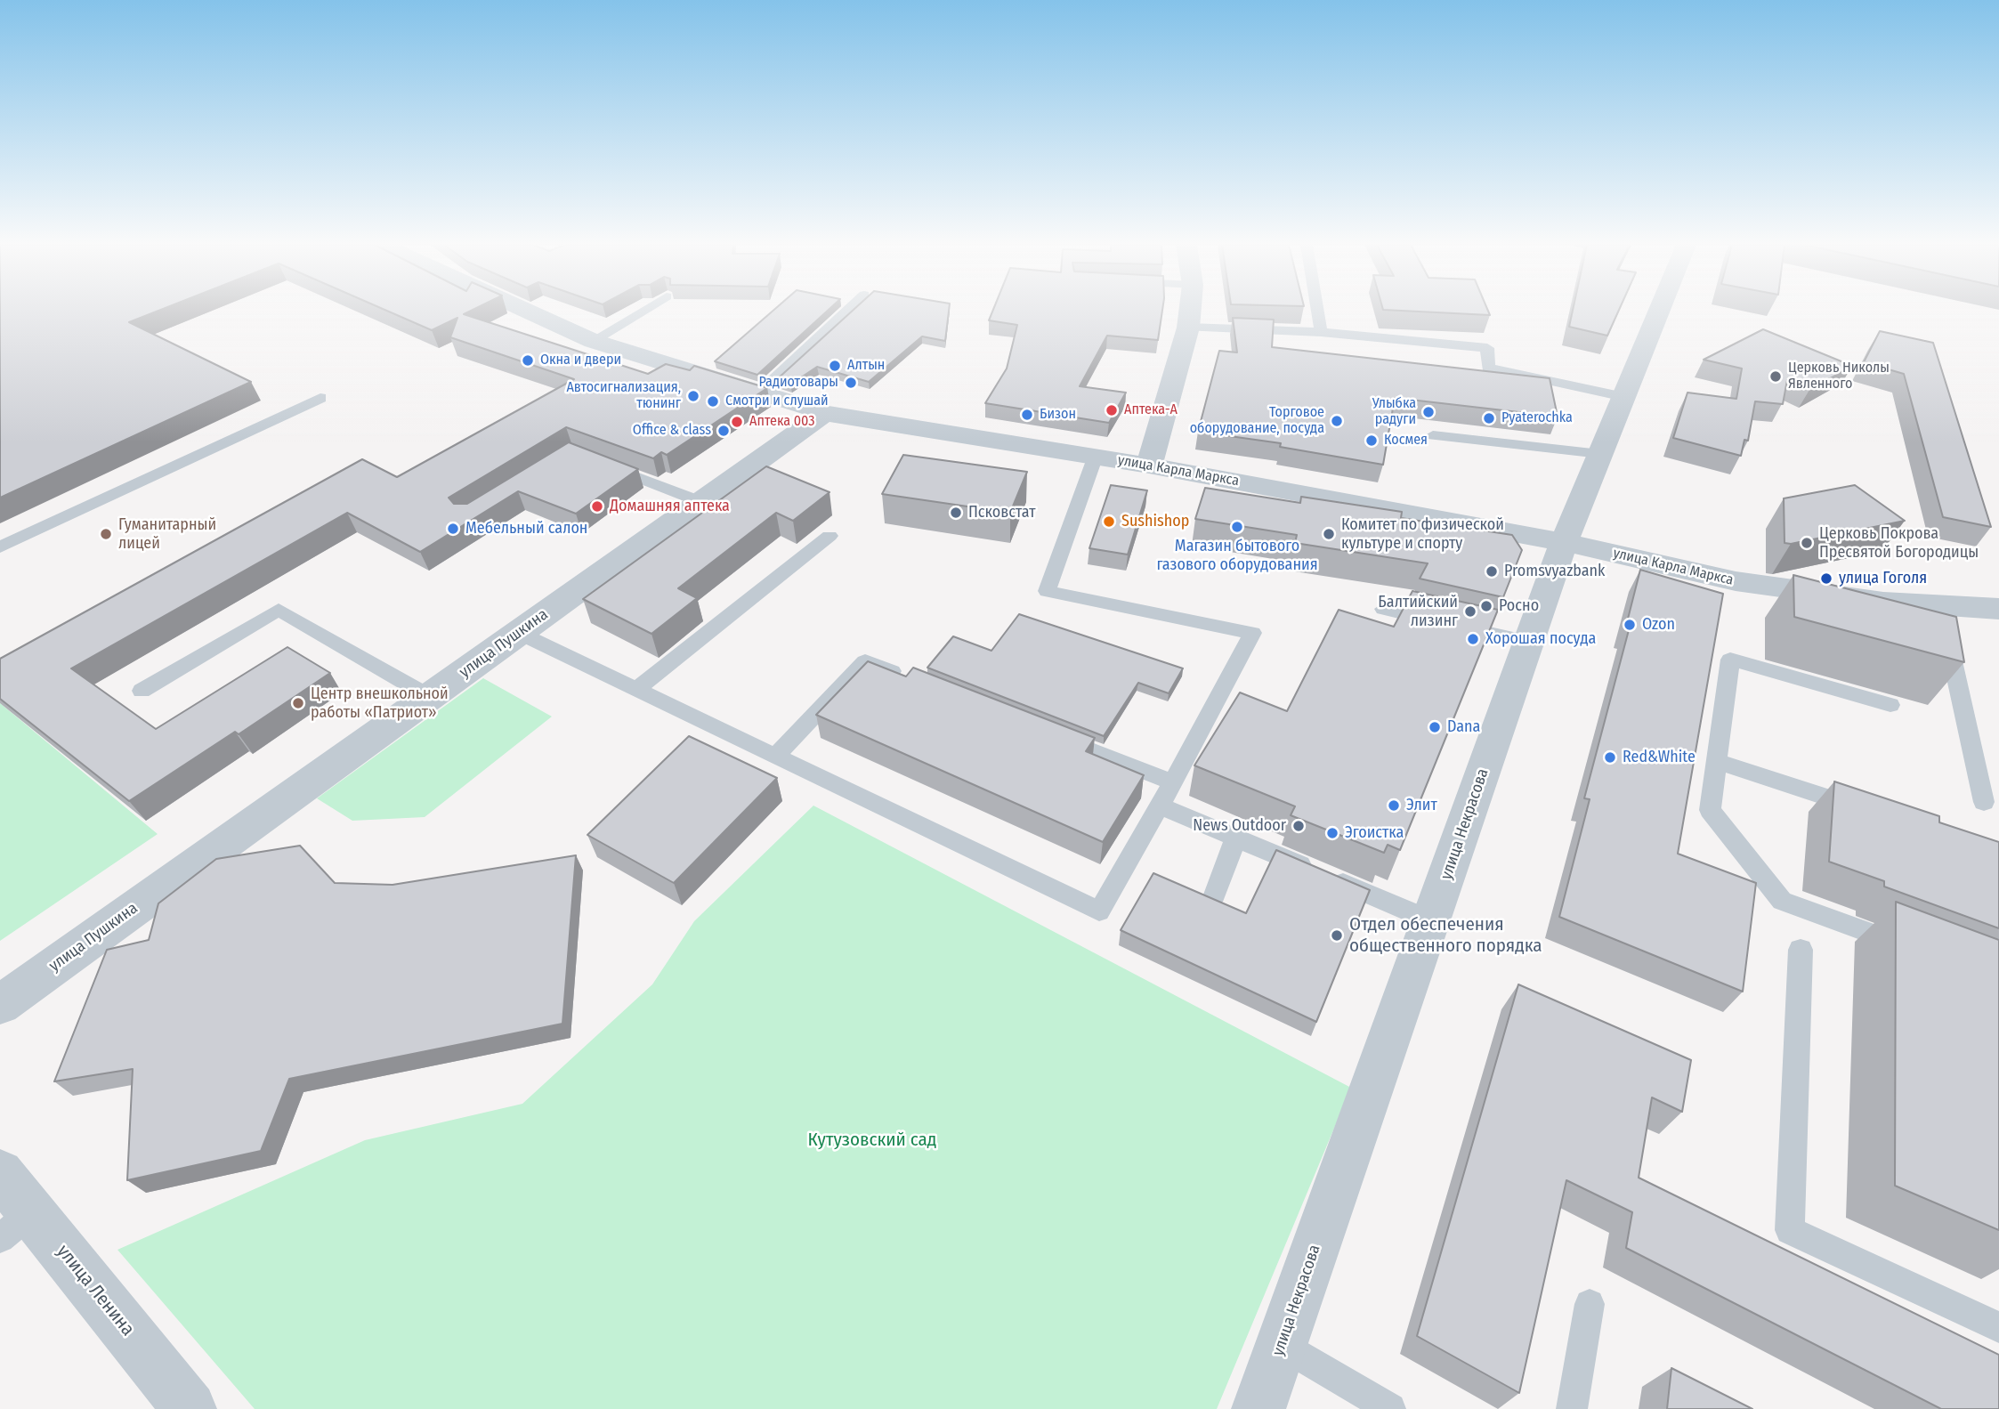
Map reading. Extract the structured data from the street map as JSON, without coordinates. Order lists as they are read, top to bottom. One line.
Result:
{"streets":{"street":["улица Карла Маркса","улица Пушкина","улица Некрасова","улица Ленина"]},"crossings":[["улица Карла Маркса","улица Пушкина"],["улица Карла Маркса","улица Некрасова"]],"parks":["Кутузовский сад"],"places":["Окна и двери","Алтын","Церковь Николы Явленного","Радиотовары","Автосигнализация, тюнинг","Смотри и слушай","Аптека-А","Улыбка радуги","Бизон","Pyaterochka","Торговое оборудование, посуда","Аптека 003","Office & class","Космея","Домашняя аптека","Псковстат","Sushishop","Магазин бытового газового оборудования","Мебельный салон","Гуманитарный лицей","Комитет по физической культуре и спорту","Церковь Покрова Пресвятой Богородицы","Promsvyazbank","улица Гоголя","Росно","Балтийский лизинг","Ozon","Хорошая посуда","Центр внешкольной работы «Патриот»","Dana","Red&White","Элит","News Outdoor","Эгоистка","Отдел обеспечения общественного порядка"]}
